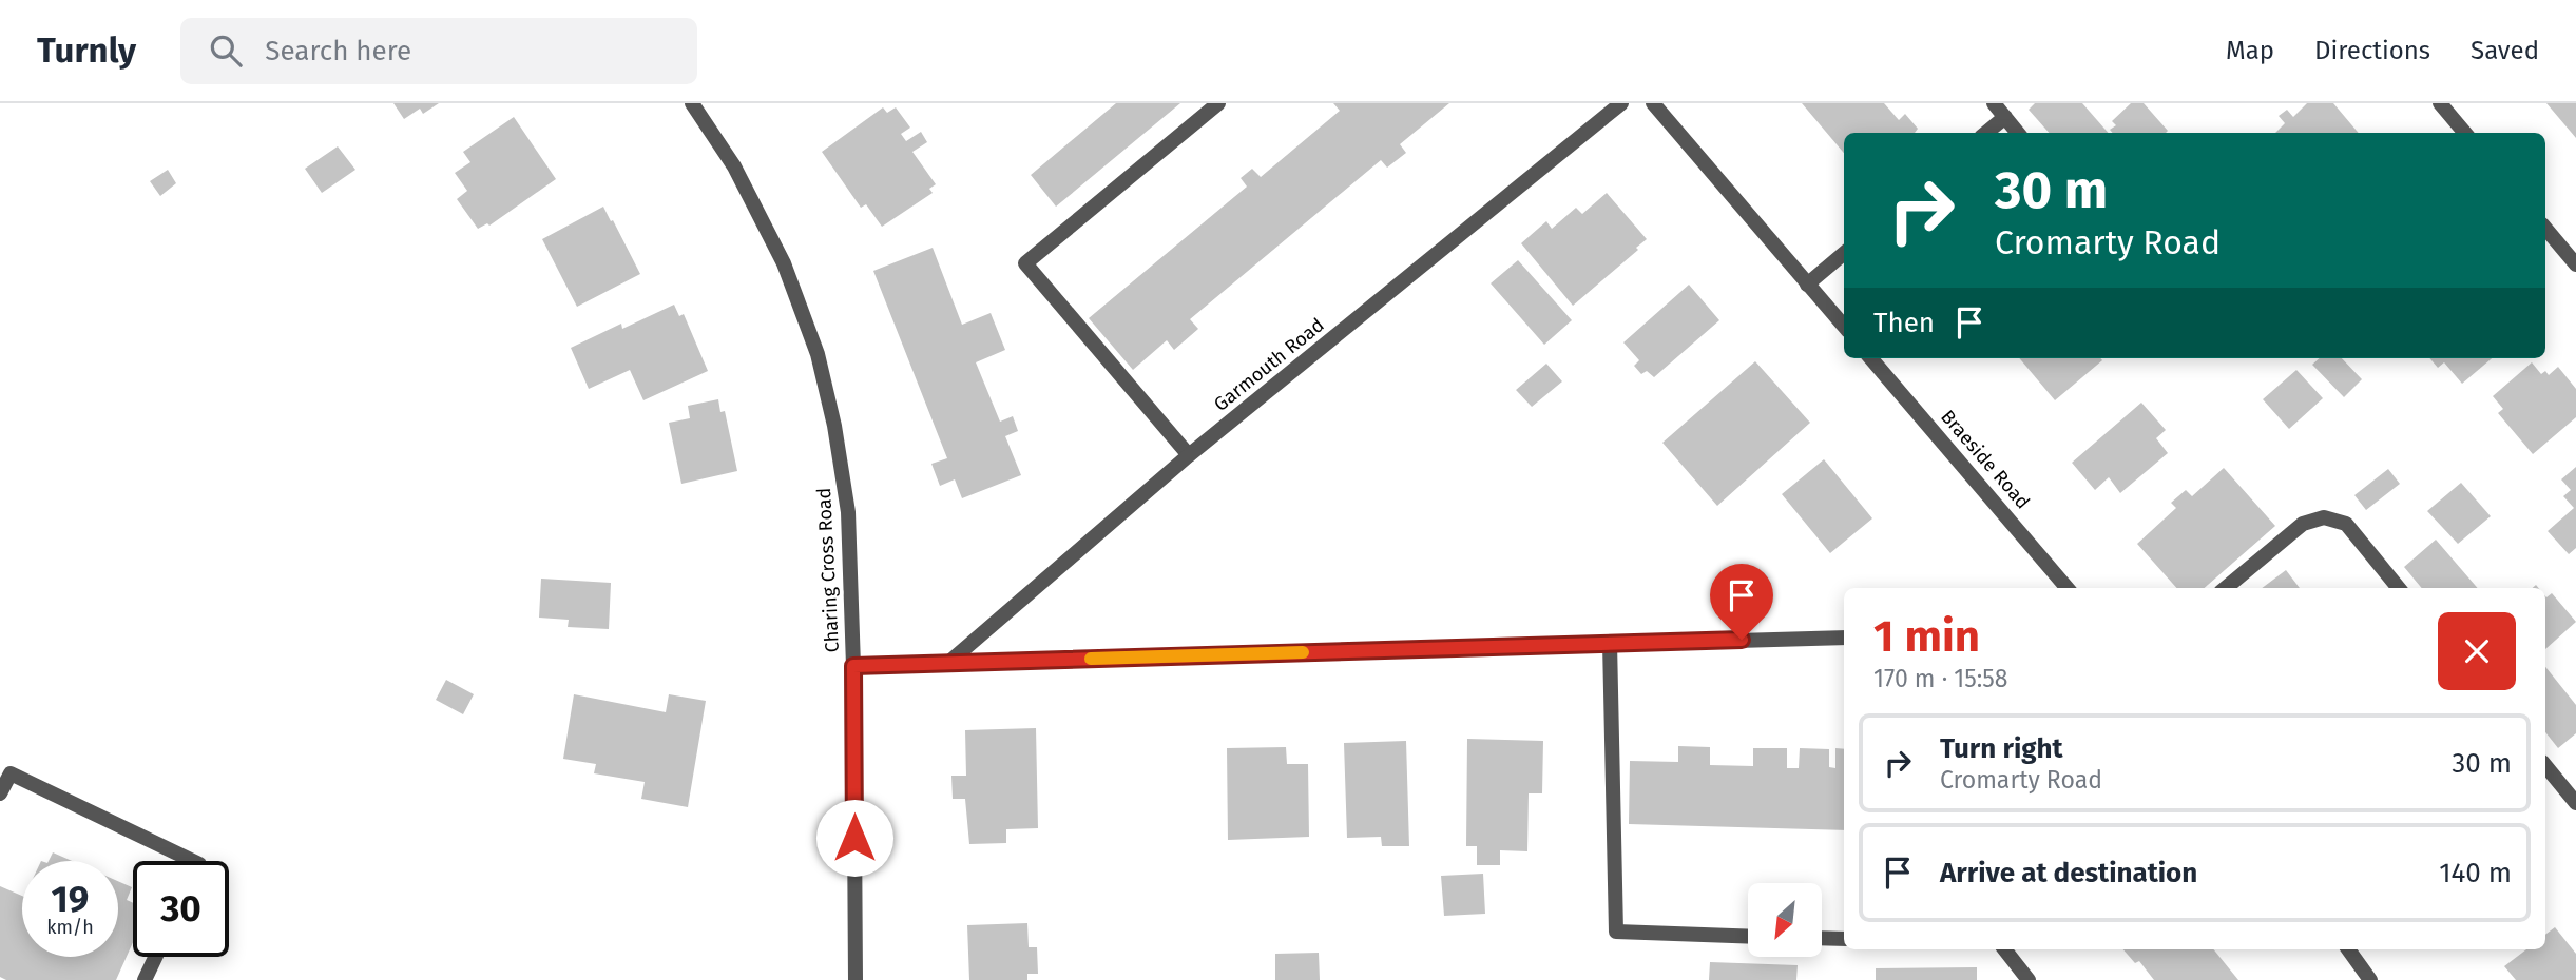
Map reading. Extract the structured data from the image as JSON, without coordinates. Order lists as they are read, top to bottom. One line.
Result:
{"streets":{"street":["Garmouth Road","Braeside Road","Charing Cross Road"]},"north":"bottom left","page":{"header":"Turnly","search":"Search here","nav":["Map","Directions","Saved"],"turn":["30 m","Cromarty Road"],"then":"Then","heading":["1 min","170 m · 15:58"],"list":[{"name":"Turn right","note":"Cromarty Road","value":"30 m"},{"name":"Arrive at destination","value":"140 m"}],"speed":"19 km/h","limit":"30"}}
